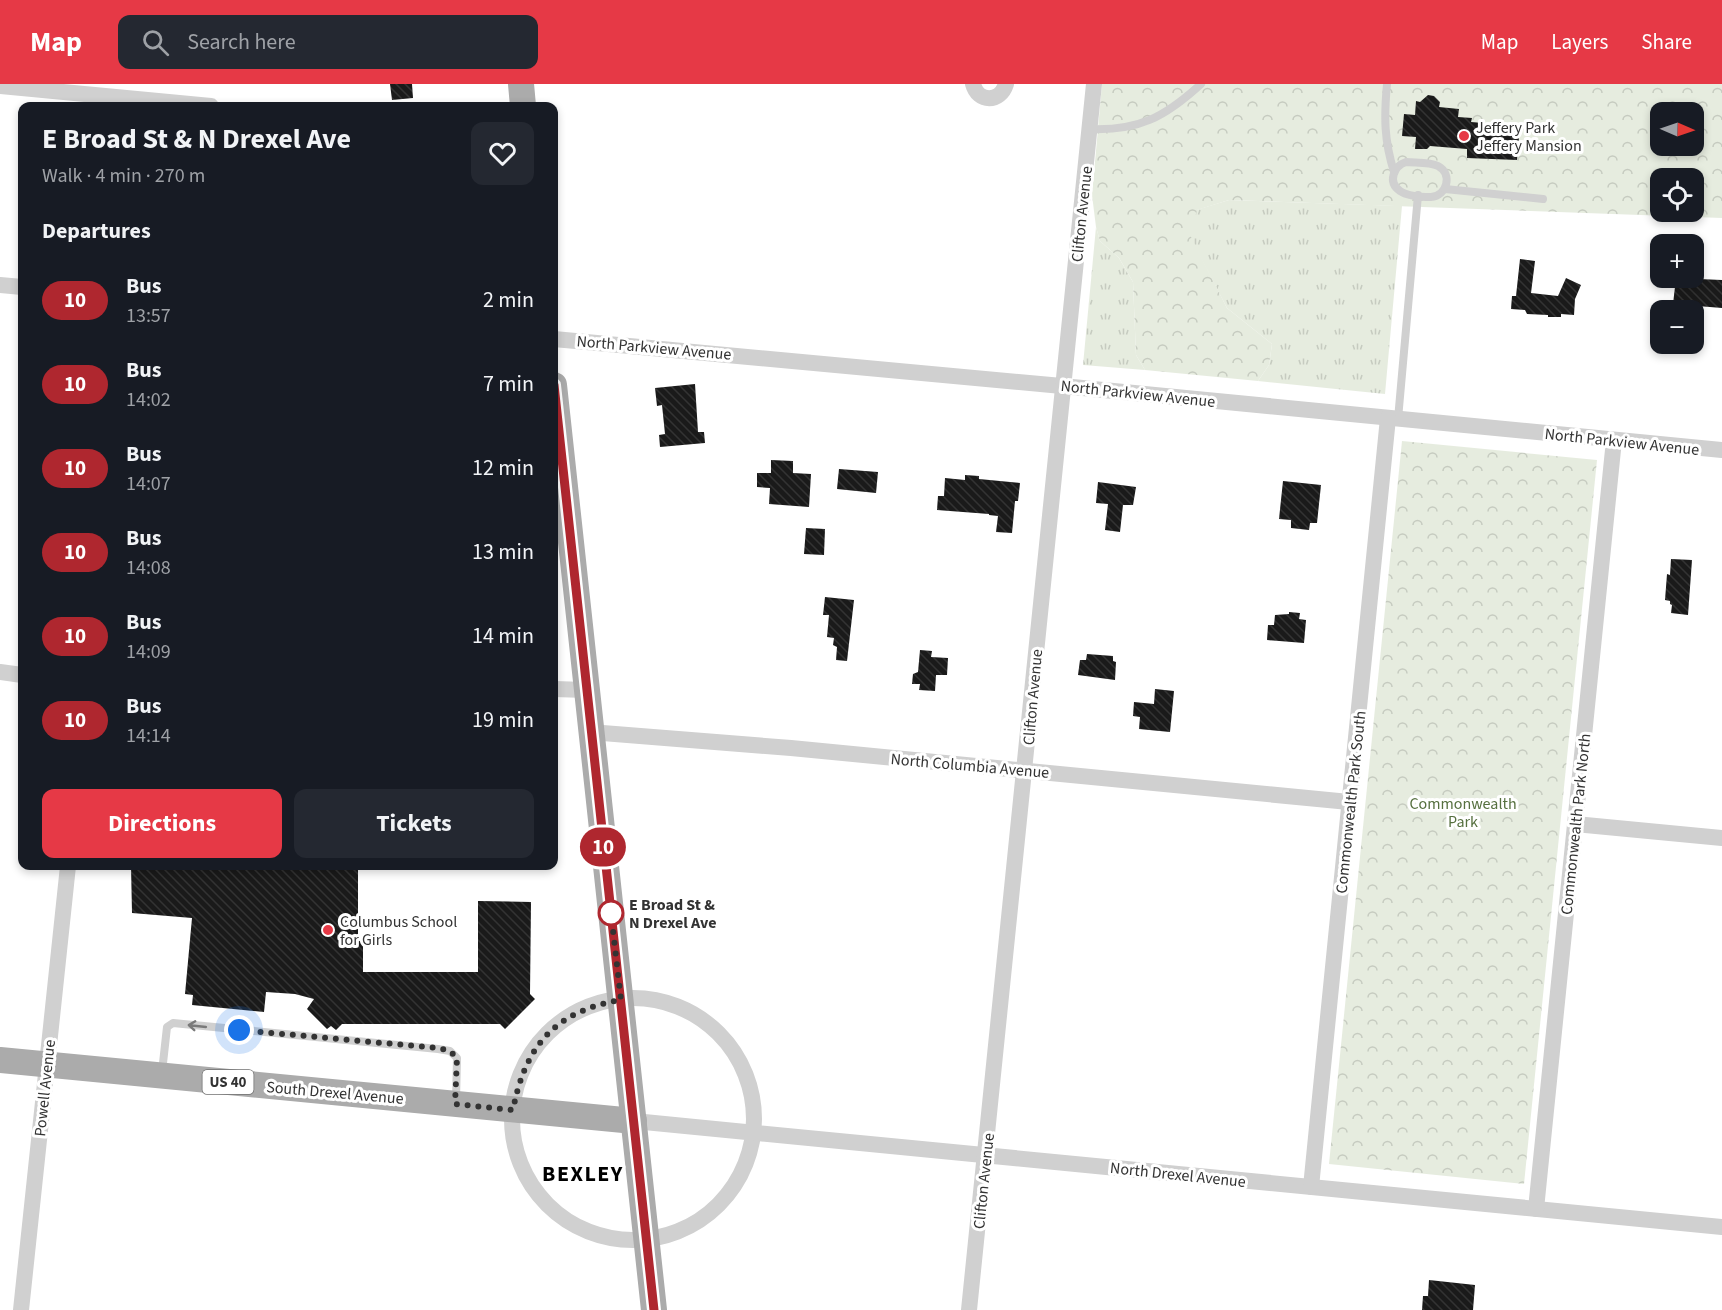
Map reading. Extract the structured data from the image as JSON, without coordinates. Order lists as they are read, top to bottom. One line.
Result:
{"streets":{"main road":["US 40","South Drexel Avenue"],"street":["Clifton Avenue","North Parkview Avenue","North Columbia Avenue","Commonwealth Park South","Commonwealth Park North","Powell Avenue","North Drexel Avenue"]},"crossings":[["Clifton Avenue","North Parkview Avenue"],["Clifton Avenue","North Columbia Avenue"],["Clifton Avenue","North Drexel Avenue"],["North Parkview Avenue","Commonwealth Park South"],["North Parkview Avenue","Commonwealth Park North"],["North Columbia Avenue","Commonwealth Park South"],["Commonwealth Park South","North Drexel Avenue"],["Commonwealth Park North","North Drexel Avenue"],["Powell Avenue","South Drexel Avenue"],["South Drexel Avenue","North Drexel Avenue"]],"districts":["BEXLEY"],"parks":["Commonwealth Park"],"places":["Jeffery Park Jeffery Mansion","E Broad St & N Drexel Ave","Columbus School for Girls"],"lines":["bus line 10"],"north":"right","page":{"header":"Map","search":"Search here","nav":["Map","Layers","Share"],"on_map":"10","map_buttons":["+","−"],"heading":[["E Broad St & N Drexel Ave","Walk · 4 min · 270 m"],"Departures"],"list":[{"mark":"10","name":"Bus","note":"13:57","value":"2 min"},{"mark":"10","name":"Bus","note":"14:02","value":"7 min"},{"mark":"10","name":"Bus","note":"14:07","value":"12 min"},{"mark":"10","name":"Bus","note":"14:08","value":"13 min"},{"mark":"10","name":"Bus","note":"14:09","value":"14 min"},{"mark":"10","name":"Bus","note":"14:14","value":"19 min"}],"buttons":["Directions","Tickets"]}}
